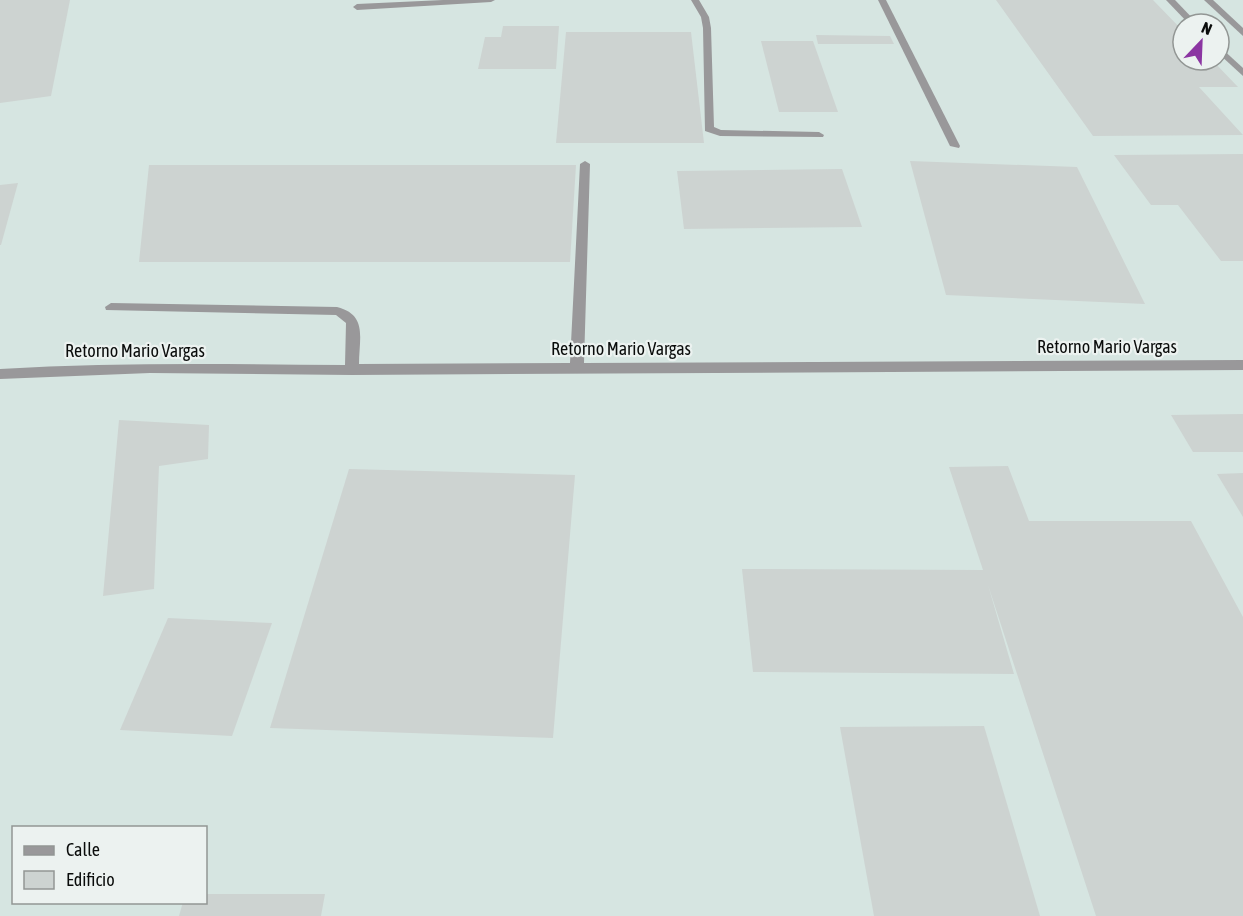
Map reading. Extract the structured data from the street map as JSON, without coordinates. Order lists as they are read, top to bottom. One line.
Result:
{"streets":{"street":["Retorno Mario Vargas"]},"legend":["Calle","Edificio"],"north":"top right"}
